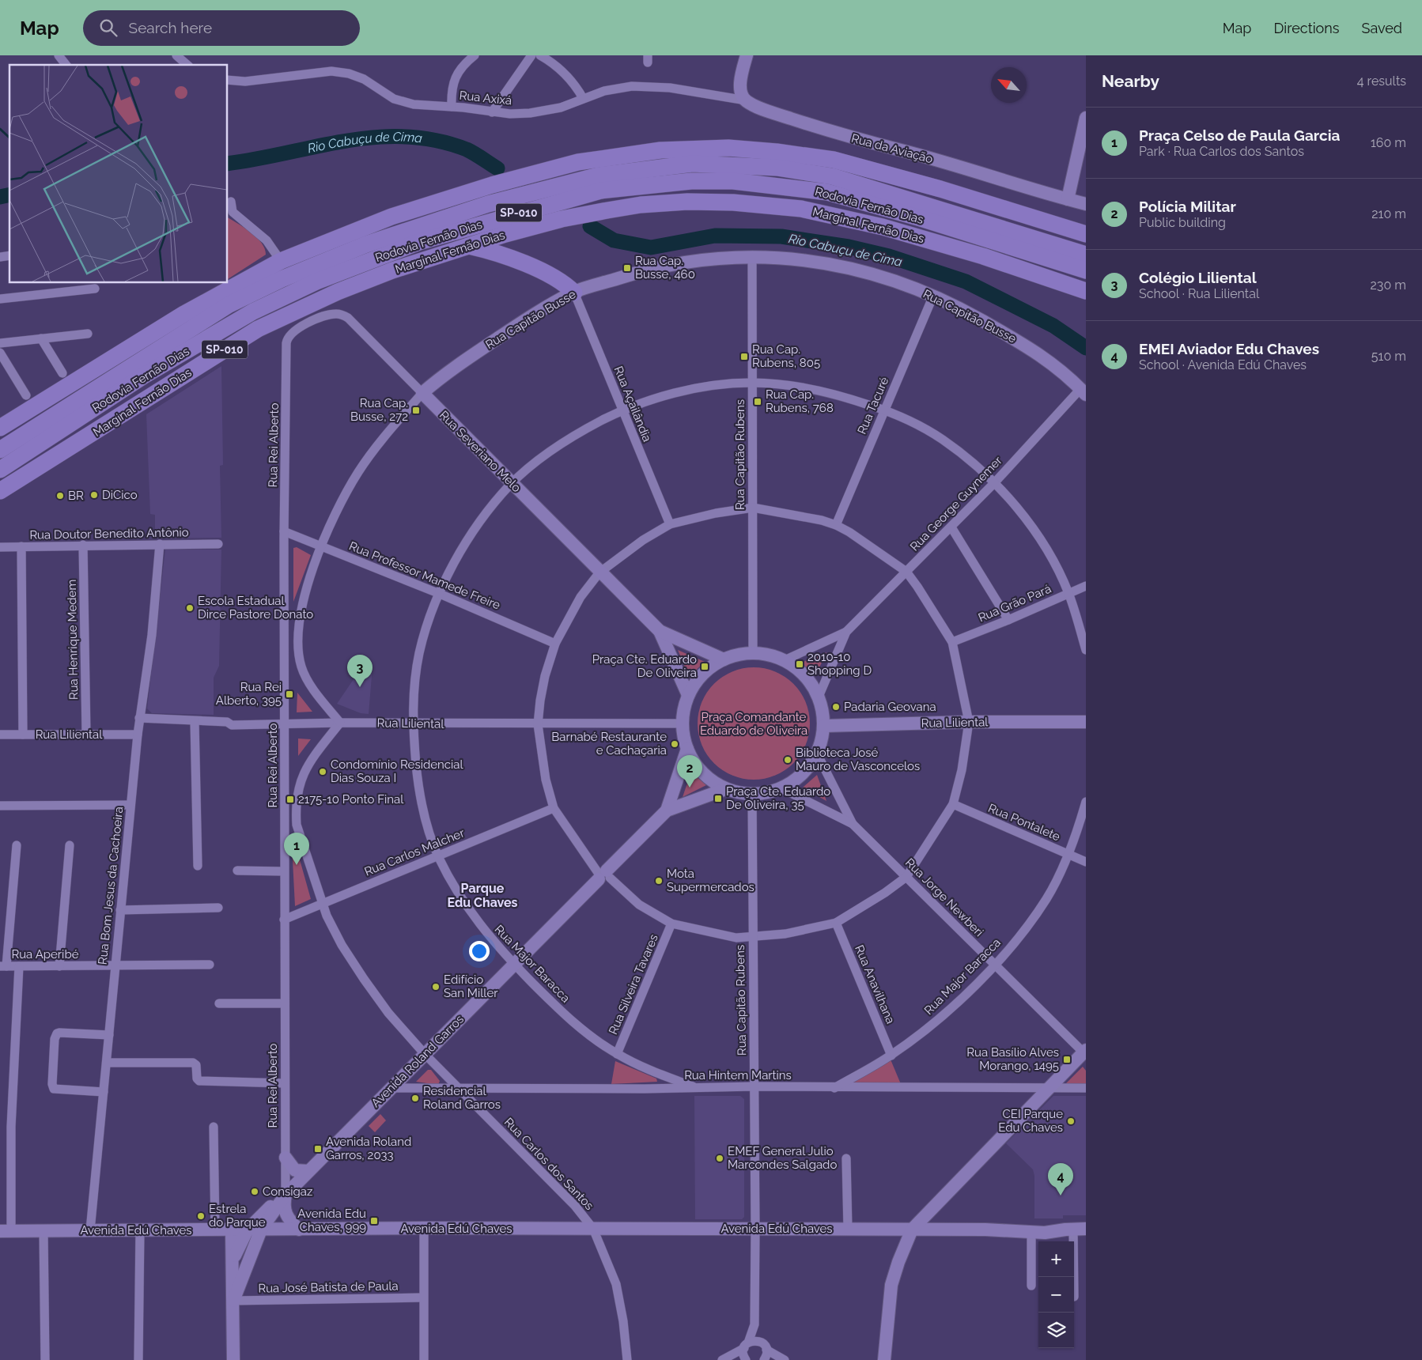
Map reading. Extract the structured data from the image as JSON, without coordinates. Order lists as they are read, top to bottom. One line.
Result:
{"streets":{"highway":["Rodovia Fernão Dias","SP-010","Marginal Fernão Dias"],"street":["Rua Axixá","Rua da Aviação","Rua Capitão Busse","Rua Açailândia","Rua Tacuré","Rua Rei Alberto","Rua Severiano Melo","Rua Capitão Rubens","Rua George Guynemer","Rua Doutor Benedito Antônio","Rua Professor Mamede Freire","Rua Grão Pará","Rua Henrique Medem","Rua Liliental","Rua Pontalete","Rua Carlos Malcher","Rua Bom Jesus da Cachoeira","Rua Jorge Newberi","Rua Aperibé","Rua Major Baracca","Rua Silveira Tavares","Rua Anavilhana","Avenida Roland Garros","Rua Hintem Martins","Rua Carlos dos Santos","Avenida Edú Chaves","Rua José Batista de Paula"]},"crossings":[["Rua Axixá","Rua da Aviação"],["Rua Capitão Busse","Rua Açailândia"],["Rua Capitão Busse","Rua Tacuré"],["Rua Capitão Busse","Rua Severiano Melo"],["Rua Capitão Busse","Rua Capitão Rubens"],["Rua Capitão Busse","Rua George Guynemer"],["Rua Capitão Busse","Rua Professor Mamede Freire"],["Rua Capitão Busse","Rua Liliental"],["Rua Capitão Busse","Rua Carlos dos Santos"],["Rua Açailândia","Rua Major Baracca"],["Rua Tacuré","Rua Major Baracca"],["Rua Rei Alberto","Rua Severiano Melo"],["Rua Rei Alberto","Rua Professor Mamede Freire"],["Rua Rei Alberto","Rua Liliental"],["Rua Rei Alberto","Rua Carlos Malcher"],["Rua Rei Alberto","Avenida Roland Garros"],["Rua Severiano Melo","Rua Major Baracca"],["Rua Capitão Rubens","Rua Liliental"],["Rua Capitão Rubens","Rua Major Baracca"],["Rua Capitão Rubens","Rua Hintem Martins"],["Rua Capitão Rubens","Avenida Edú Chaves"],["Rua George Guynemer","Rua Major Baracca"],["Rua Doutor Benedito Antônio","Rua Henrique Medem"],["Rua Doutor Benedito Antônio","Rua Bom Jesus da Cachoeira"],["Rua Professor Mamede Freire","Rua Major Baracca"],["Rua Grão Pará","Rua Major Baracca"],["Rua Henrique Medem","Rua Liliental"],["Rua Liliental","Rua Bom Jesus da Cachoeira"],["Rua Liliental","Rua Major Baracca"],["Rua Liliental","Rua Carlos dos Santos"],["Rua Pontalete","Rua Major Baracca"],["Rua Carlos Malcher","Rua Major Baracca"],["Rua Carlos Malcher","Rua Carlos dos Santos"],["Rua Bom Jesus da Cachoeira","Rua Aperibé"],["Rua Bom Jesus da Cachoeira","Avenida Edú Chaves"],["Rua Jorge Newberi","Rua Major Baracca"],["Rua Major Baracca","Rua Silveira Tavares"],["Rua Major Baracca","Rua Anavilhana"],["Rua Major Baracca","Avenida Roland Garros"],["Rua Major Baracca","Rua Hintem Martins"],["Avenida Roland Garros","Rua Hintem Martins"],["Avenida Roland Garros","Rua Carlos dos Santos"],["Avenida Roland Garros","Avenida Edú Chaves"],["Avenida Roland Garros","Rua José Batista de Paula"],["Rua Hintem Martins","Rua Carlos dos Santos"],["Rua Carlos dos Santos","Avenida Edú Chaves"]],"districts":["Parque Edu Chaves"],"water":["Rio Cabuçu de Cima"],"parks":["Praça Comandante Eduardo de Oliveira"],"places":{"transit":["Rua Cap. Busse, 460","Rua Cap. Rubens, 805","Rua Cap. Rubens, 768","Rua Cap. Busse, 272","2010-10 Shopping D","Praça Cte. Eduardo De Oliveira","Rua Rei Alberto, 395","Praça Cte. Eduardo De Oliveira, 35","2175-10 Ponto Final","Rua Basílio Alves Morango, 1495","Avenida Roland Garros, 2033","Avenida Edu Chaves, 999"],"other":["DiCico","BR","Escola Estadual Dirce Pastore Donato","Padaria Geovana","Barnabé Restaurante e Cachaçaria","Biblioteca José Mauro de Vasconcelos","Condomínio Residencial Dias Souza I","Mota Supermercados","Edifício San Miller","Residencial Roland Garros","CEI Parque Edu Chaves","EMEF General Julio Marcondes Salgado","Consigaz","Estrela do Parque"]},"north":"top left","page":{"header":"Map","search":"Search here","nav":["Map","Directions","Saved"],"heading":["Nearby","4 results"],"list":[{"mark":"1","name":"Praça Celso de Paula Garcia","note":"Park · Rua Carlos dos Santos","value":"160 m"},{"mark":"2","name":"Polícia Militar","note":"Public building","value":"210 m"},{"mark":"3","name":"Colégio Liliental","note":"School · Rua Liliental","value":"230 m"},{"mark":"4","name":"EMEI Aviador Edu Chaves","note":"School · Avenida Edú Chaves","value":"510 m"}],"pins":["3","2","1","4"],"map_buttons":["+","−"]}}
